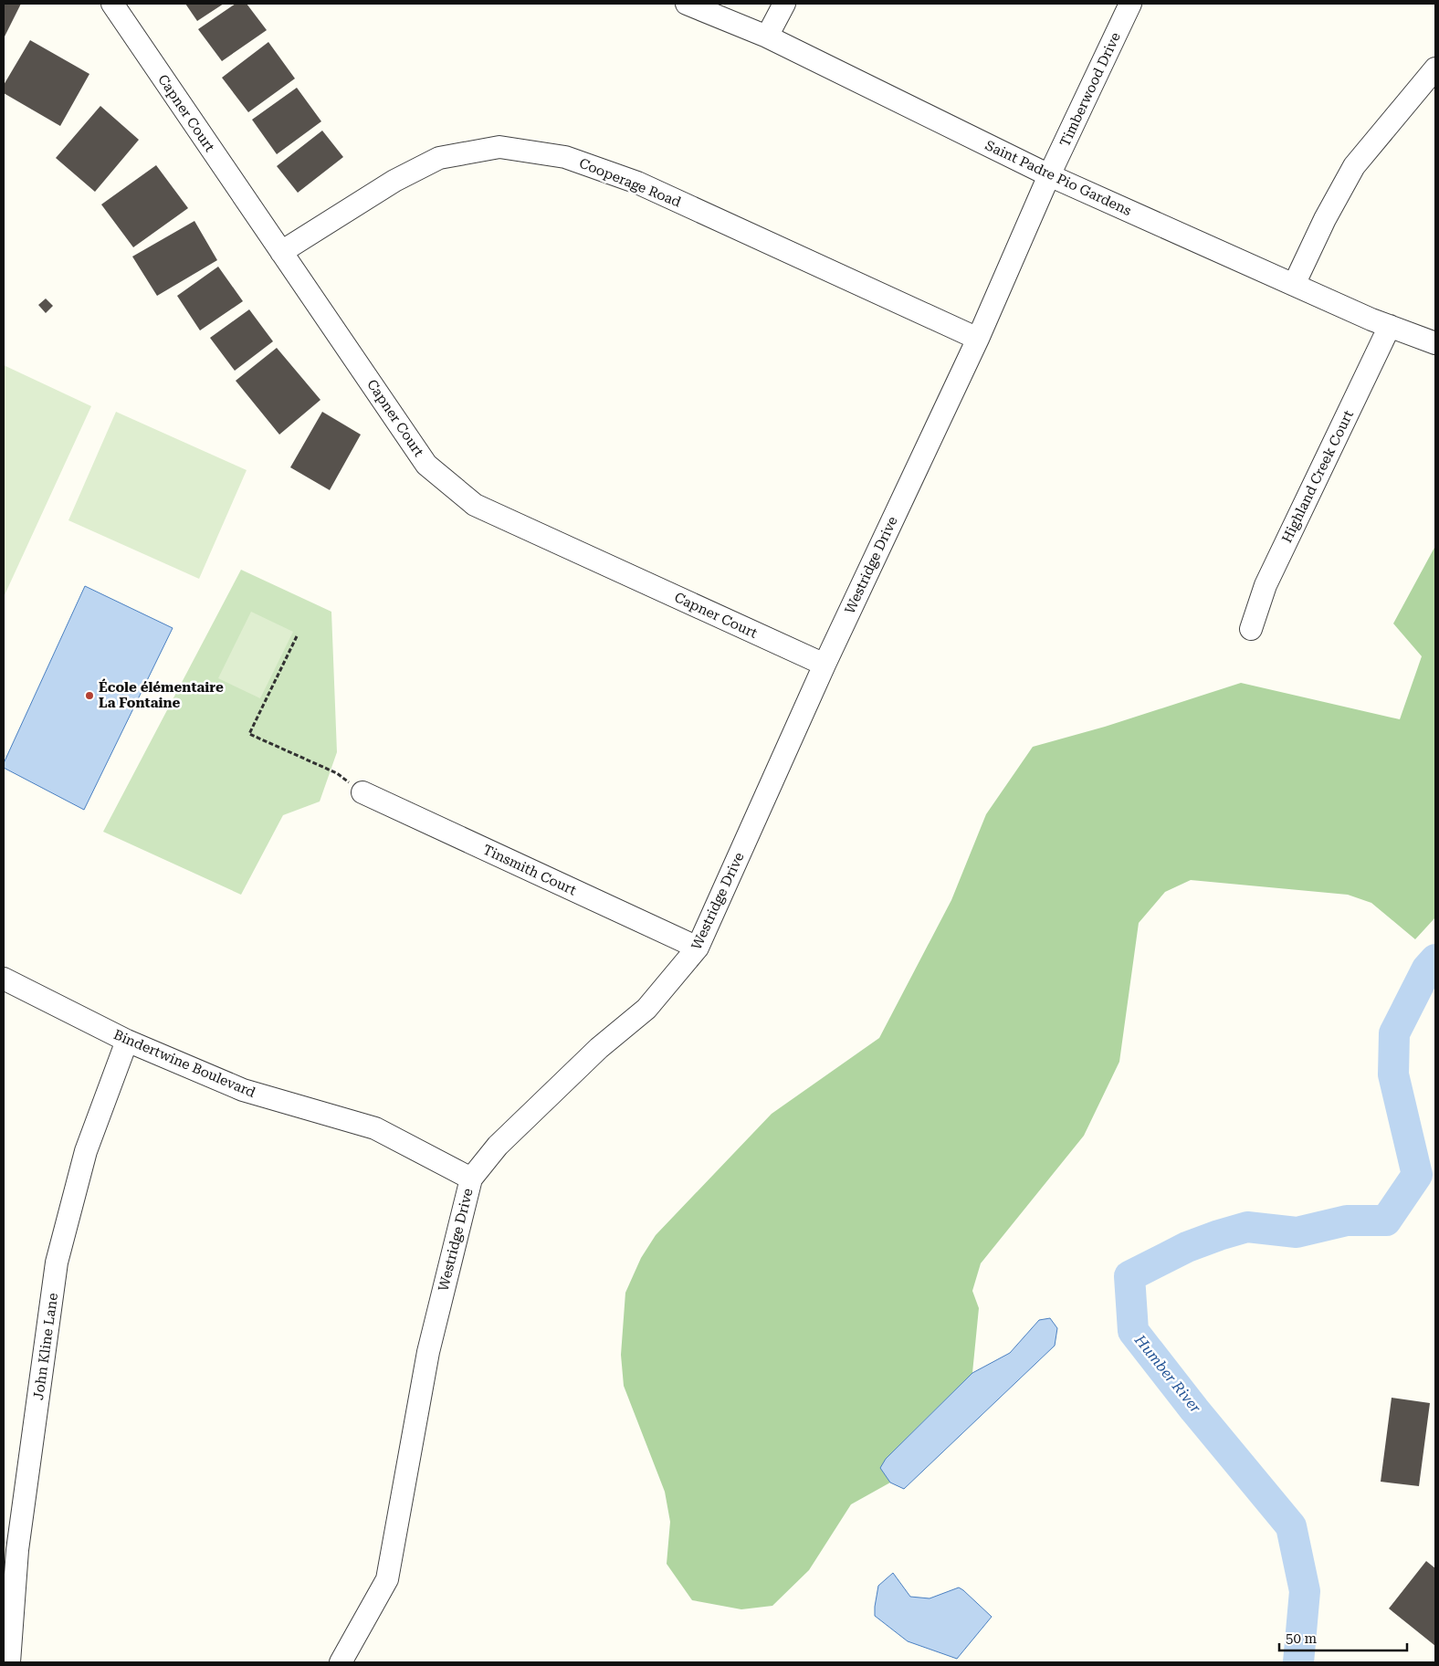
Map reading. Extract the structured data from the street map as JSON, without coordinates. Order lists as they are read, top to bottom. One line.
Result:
{"streets":{"street":["Timberwood Drive","Capner Court","Saint Padre Pio Gardens","Cooperage Road","Highland Creek Court","Westridge Drive","Tinsmith Court","Bindertwine Boulevard","John Kline Lane"]},"crossings":[["Timberwood Drive","Saint Padre Pio Gardens"],["Timberwood Drive","Westridge Drive"],["Capner Court","Cooperage Road"],["Capner Court","Westridge Drive"],["Saint Padre Pio Gardens","Highland Creek Court"],["Saint Padre Pio Gardens","Westridge Drive"],["Cooperage Road","Westridge Drive"],["Westridge Drive","Tinsmith Court"],["Westridge Drive","Bindertwine Boulevard"],["Bindertwine Boulevard","John Kline Lane"]],"water":["Humber River"],"places":["École élémentaire La Fontaine"],"scale_bar":"50 m"}
